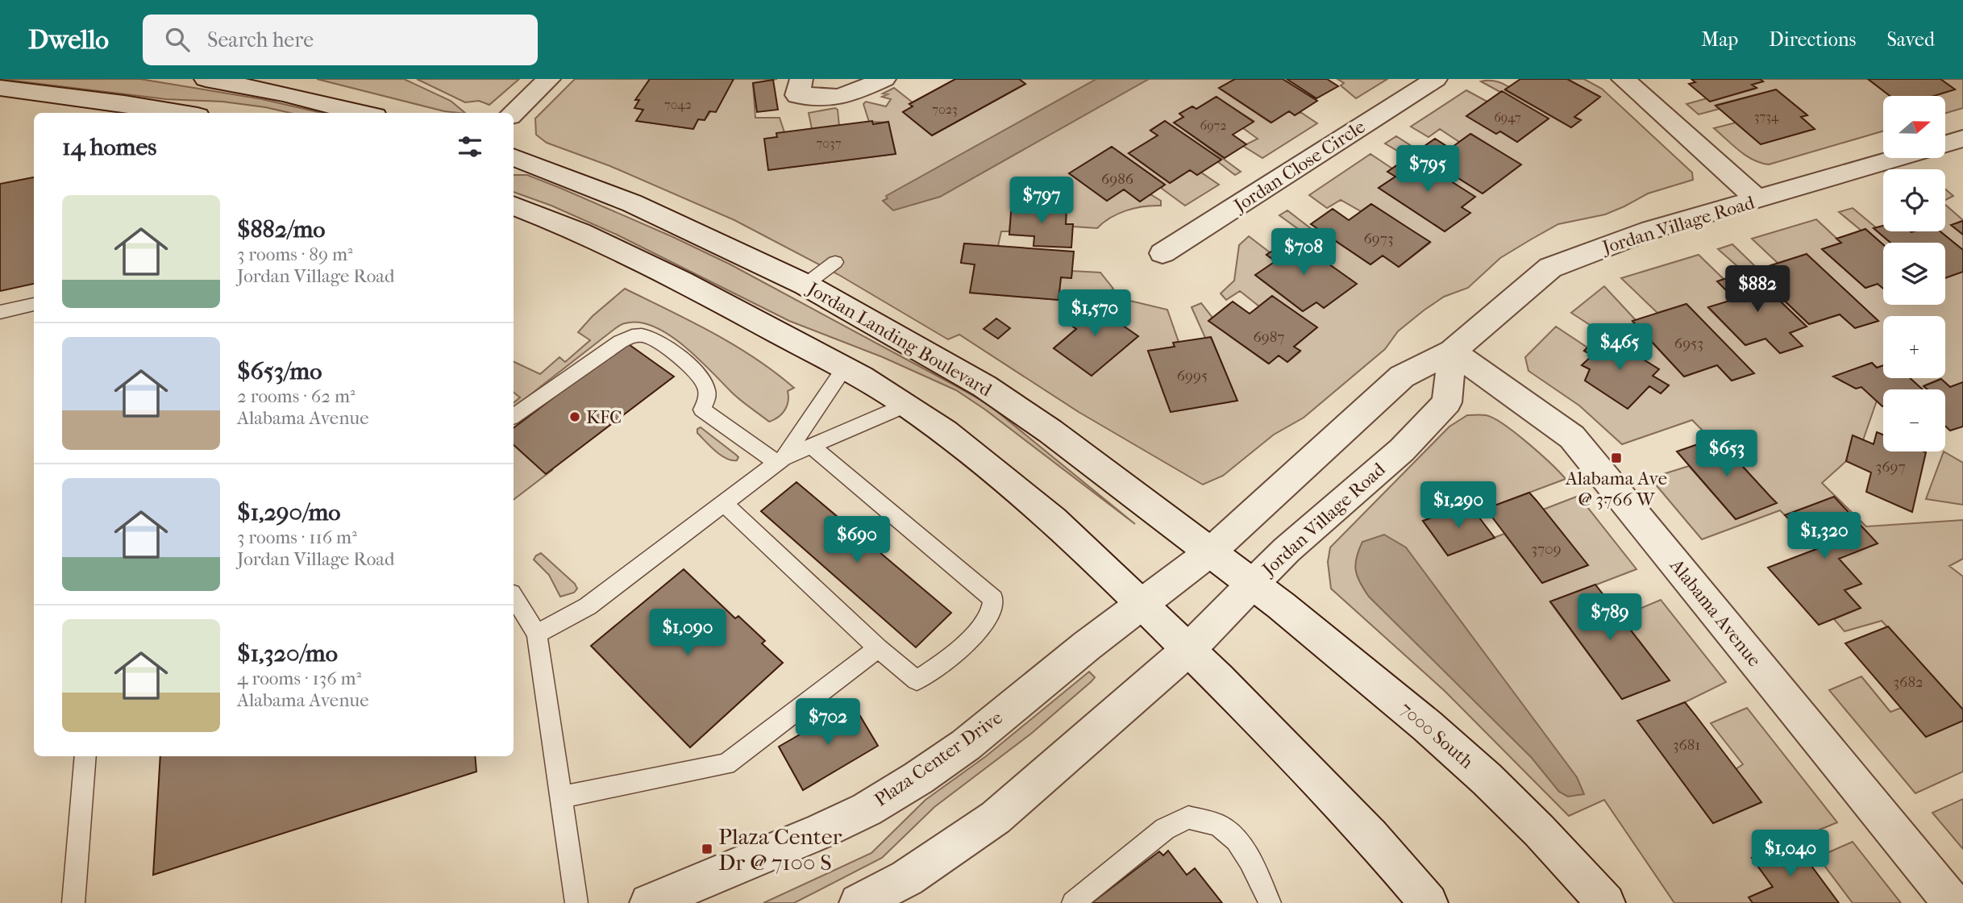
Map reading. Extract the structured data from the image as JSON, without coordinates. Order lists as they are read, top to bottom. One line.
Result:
{"streets":{"street":["Jordan Close Circle","Jordan Village Road","Jordan Landing Boulevard","Alabama Avenue","7000 South","Plaza Center Drive"]},"crossings":[["Jordan Village Road","Jordan Landing Boulevard"],["Jordan Village Road","Alabama Avenue"],["Jordan Village Road","7000 South"],["Jordan Village Road","Plaza Center Drive"],["Jordan Landing Boulevard","7000 South"]],"places":{"other":["KFC"],"transit":["Alabama Ave @ 3766 W","Plaza Center Dr @ 7100 S"]},"house_numbers":["7042","7023","3734","6947","6972","7037","6986","6973","6987","6953","6995","3697","3709","3682","3681"],"north":"right","page":{"header":"Dwello","search":"Search here","nav":["Map","Directions","Saved"],"map_buttons":["+","−"],"heading":"14 homes","price":["$795","$797","$708","$882","$1,570","$465","$653","$1,290","$1,320","$690","$789","$1,090","$702","$1,040"],"list":[{"name":"$882/mo","note":"3 rooms · 89 m² · Jordan Village Road"},{"name":"$653/mo","note":"2 rooms · 62 m² · Alabama Avenue"},{"name":"$1,290/mo","note":"3 rooms · 116 m² · Jordan Village Road"},{"name":"$1,320/mo","note":"4 rooms · 136 m² · Alabama Avenue"}]}}
